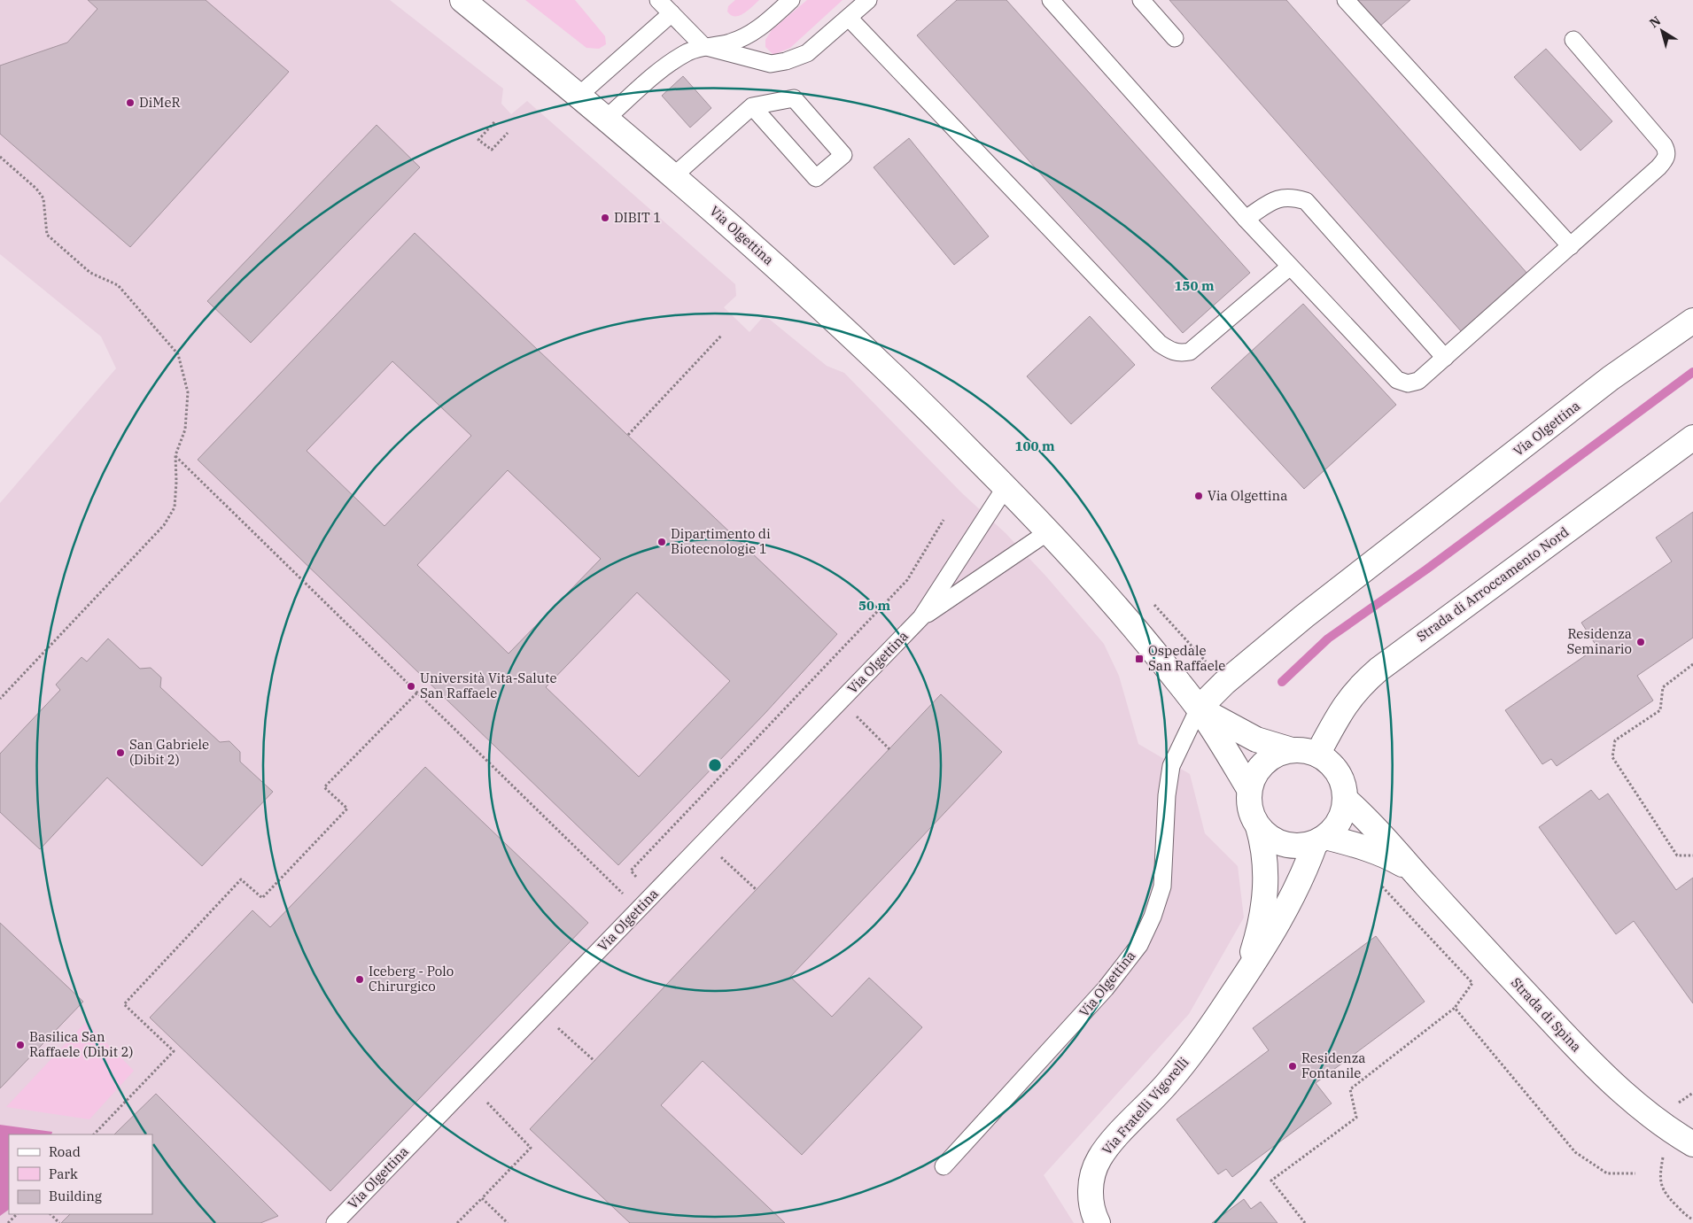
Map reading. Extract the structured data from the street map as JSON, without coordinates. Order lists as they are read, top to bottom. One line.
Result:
{"streets":{"street":["Via Olgettina","Strada di Arroccamento Nord","Strada di Spina","Via Fratelli Vigorelli"]},"crossings":[["Via Olgettina","Strada di Arroccamento Nord"],["Via Olgettina","Strada di Spina"],["Via Olgettina","Via Fratelli Vigorelli"],["Strada di Arroccamento Nord","Strada di Spina"],["Strada di Arroccamento Nord","Via Fratelli Vigorelli"],["Strada di Spina","Via Fratelli Vigorelli"]],"places":{"other":["DiMeR","DIBIT 1","Via Olgettina","Dipartimento di Biotecnologie 1","Residenza Seminario","Università Vita-Salute San Raffaele","San Gabriele (Dibit 2)","Iceberg - Polo Chirurgico","Basilica San Raffaele (Dibit 2)","Residenza Fontanile"],"transit":["Ospedale San Raffaele"]},"legend":["Road","Park","Building"],"north":"top left","rings":["150 m","100 m","50 m"]}
